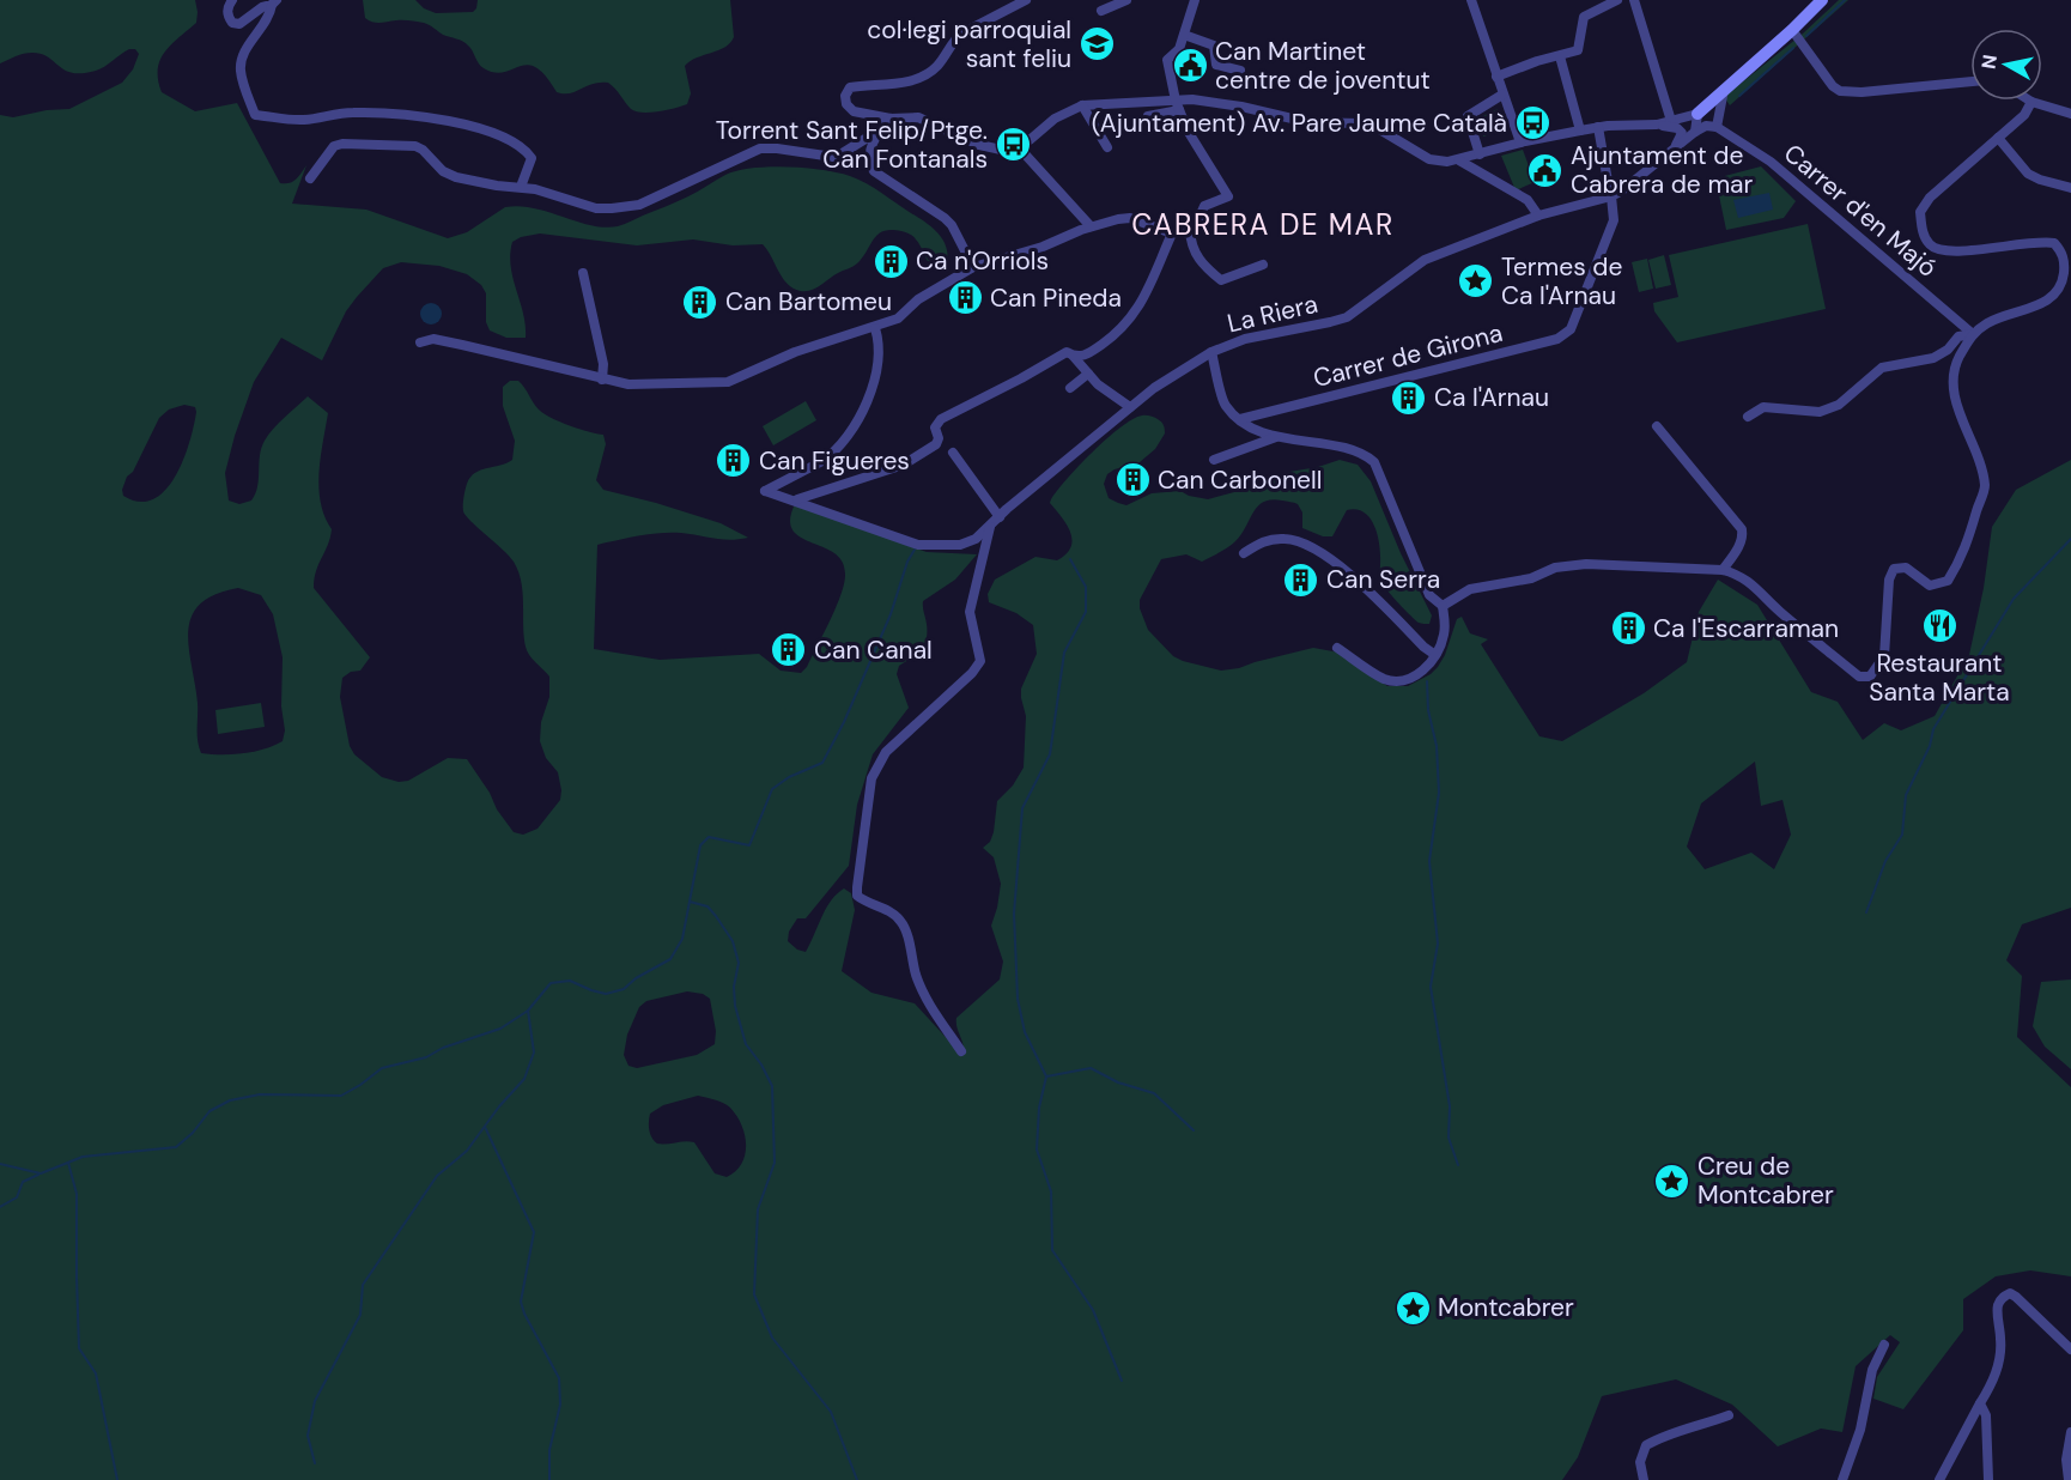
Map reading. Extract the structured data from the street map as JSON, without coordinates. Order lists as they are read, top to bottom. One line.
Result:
{"streets":{"street":["Carrer d'en Majó","La Riera","Carrer de Girona"]},"crossings":[["La Riera","Carrer de Girona"]],"districts":["CABRERA DE MAR"],"places":{"school or university":["col·legi parroquial sant feliu"],"public building":["Can Martinet centre de joventut","Ajuntament de Cabrera de mar"],"bus stop":["(Ajuntament) Av. Pare Jaume Català","Torrent Sant Felip/Ptge. Can Fontanals"],"building":["Ca n'Orriols","Can Pineda","Can Bartomeu","Ca l'Arnau","Can Figueres","Can Carbonell","Can Serra","Ca l'Escarraman","Can Canal"],"place":["Termes de Ca l'Arnau","Creu de Montcabrer","Montcabrer"],"restaurant":["Restaurant Santa Marta"]},"north":"left"}
